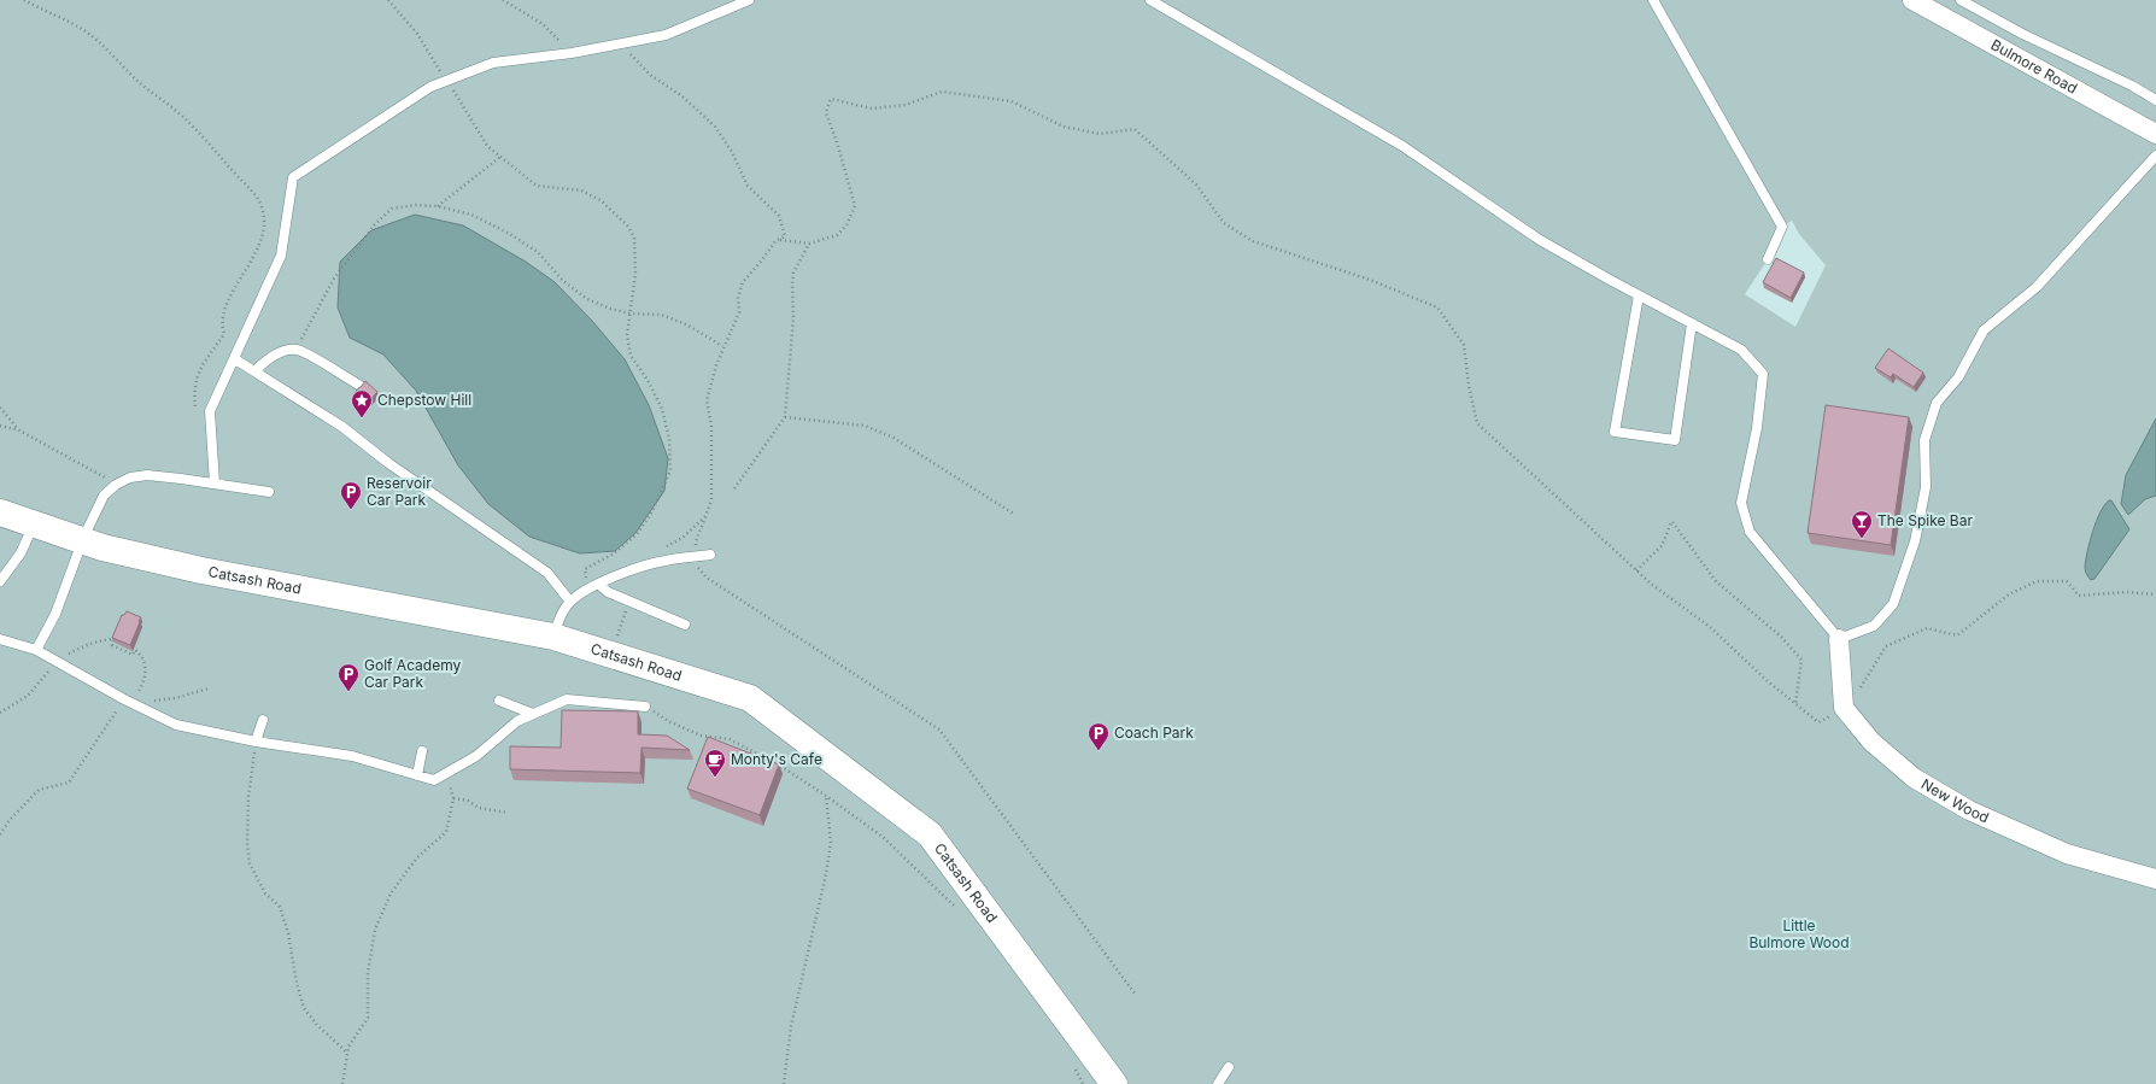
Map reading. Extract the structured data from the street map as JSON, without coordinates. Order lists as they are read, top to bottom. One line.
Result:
{"streets":{"street":["Bulmore Road","Catsash Road","New Wood"]},"parks":["Little Bulmore Wood"],"places":{"place":["Chepstow Hill"],"parking":["Reservoir Car Park","Golf Academy Car Park","Coach Park"],"bar":["The Spike Bar"],"cafe":["Monty's Cafe"]}}
